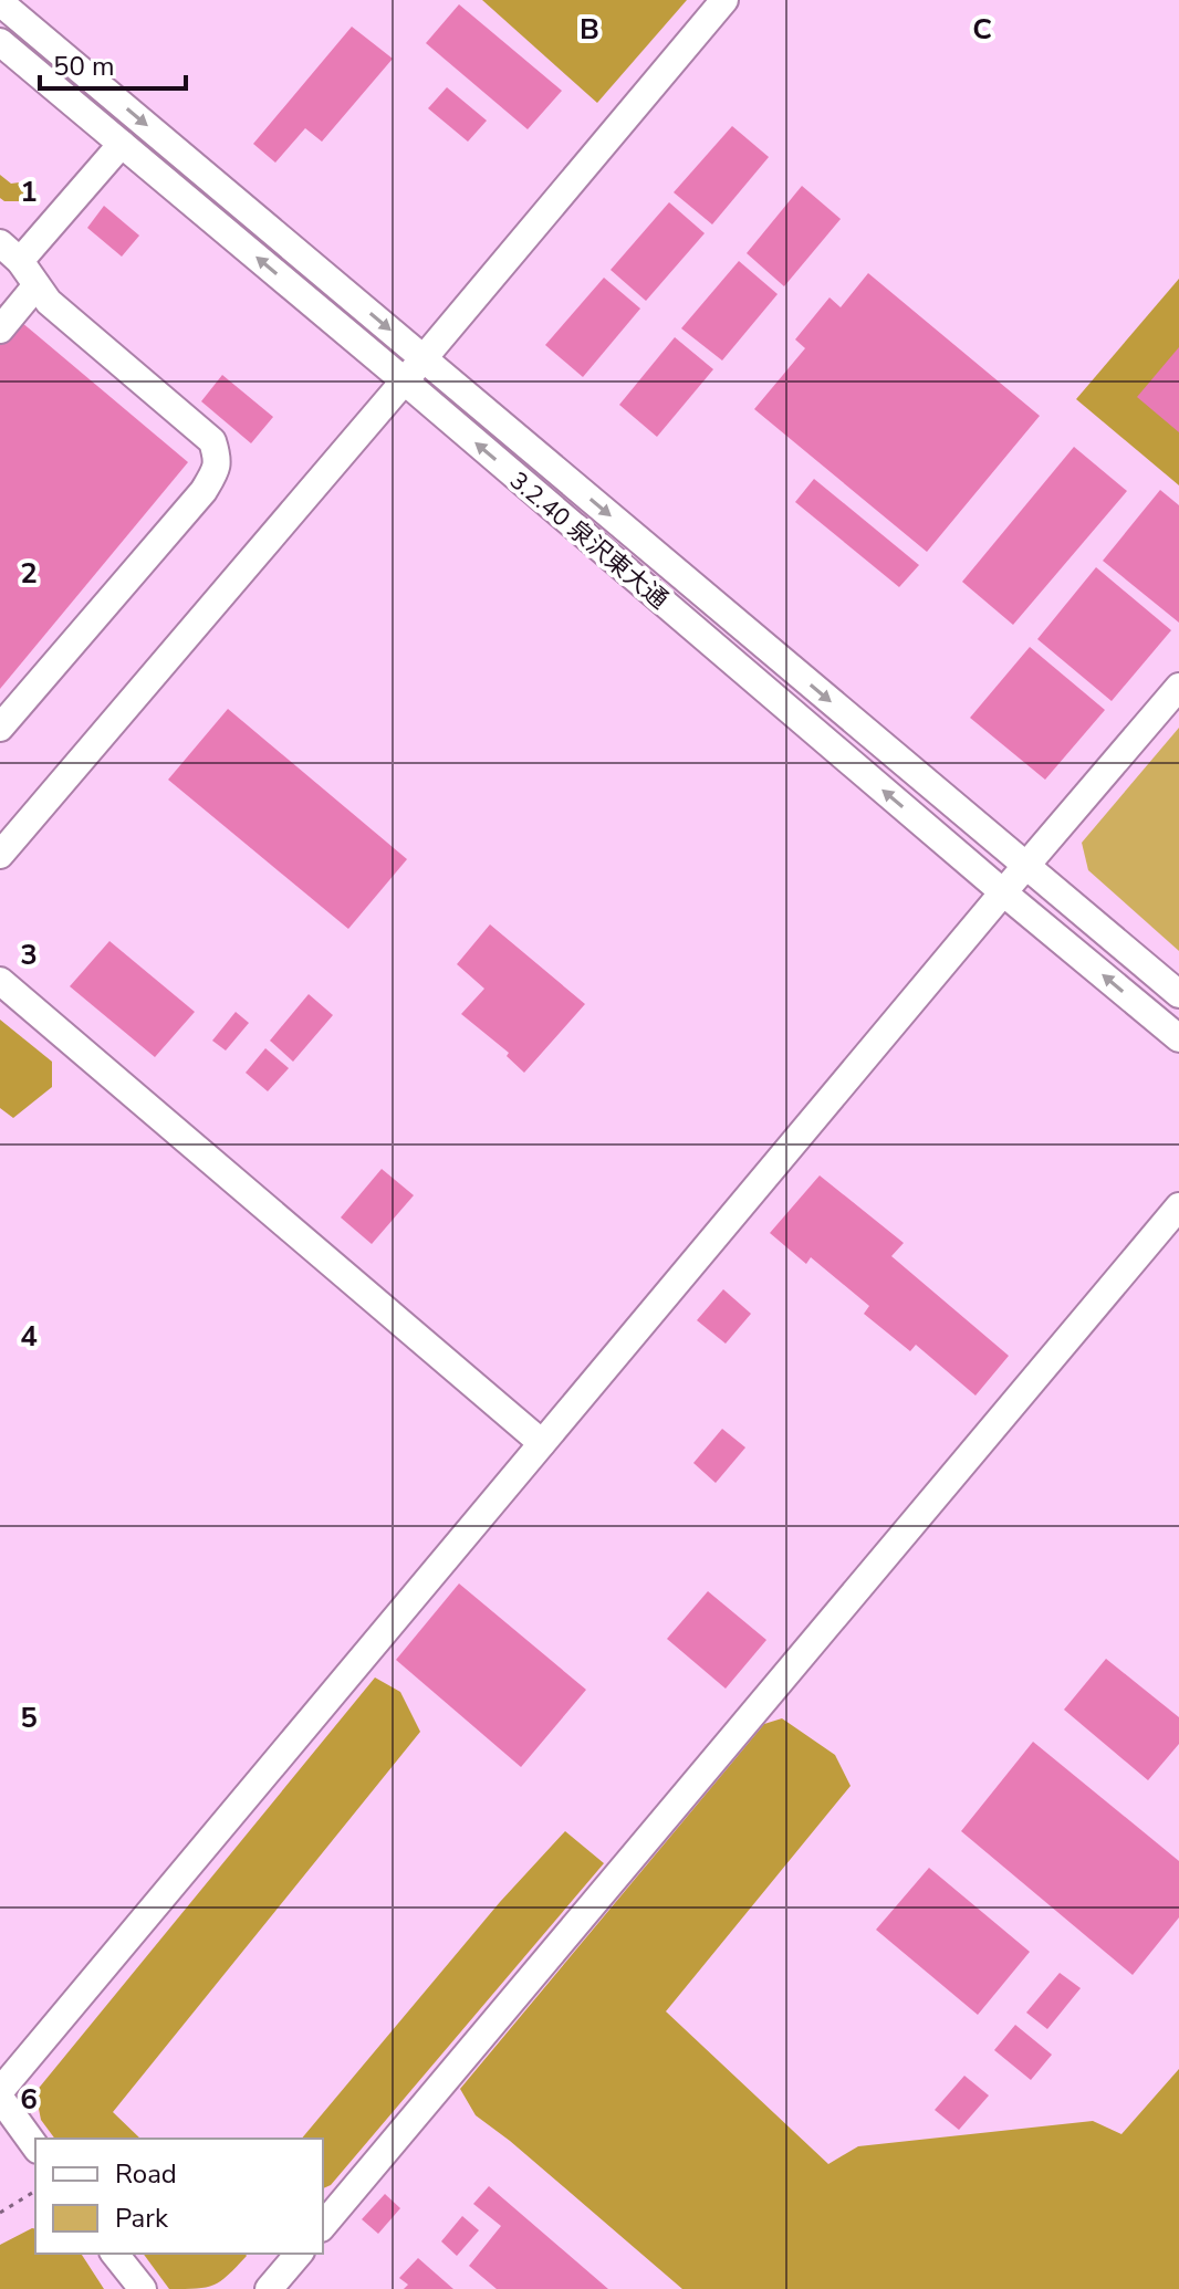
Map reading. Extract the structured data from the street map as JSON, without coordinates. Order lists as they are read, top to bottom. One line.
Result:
{"streets":{"street":["3.2.40 泉沢東大通"]},"legend":["Road","Park"],"scale_bar":"50 m","grid":{"columns":["B","C"],"rows":["1","2","3","4","5","6"]}}
